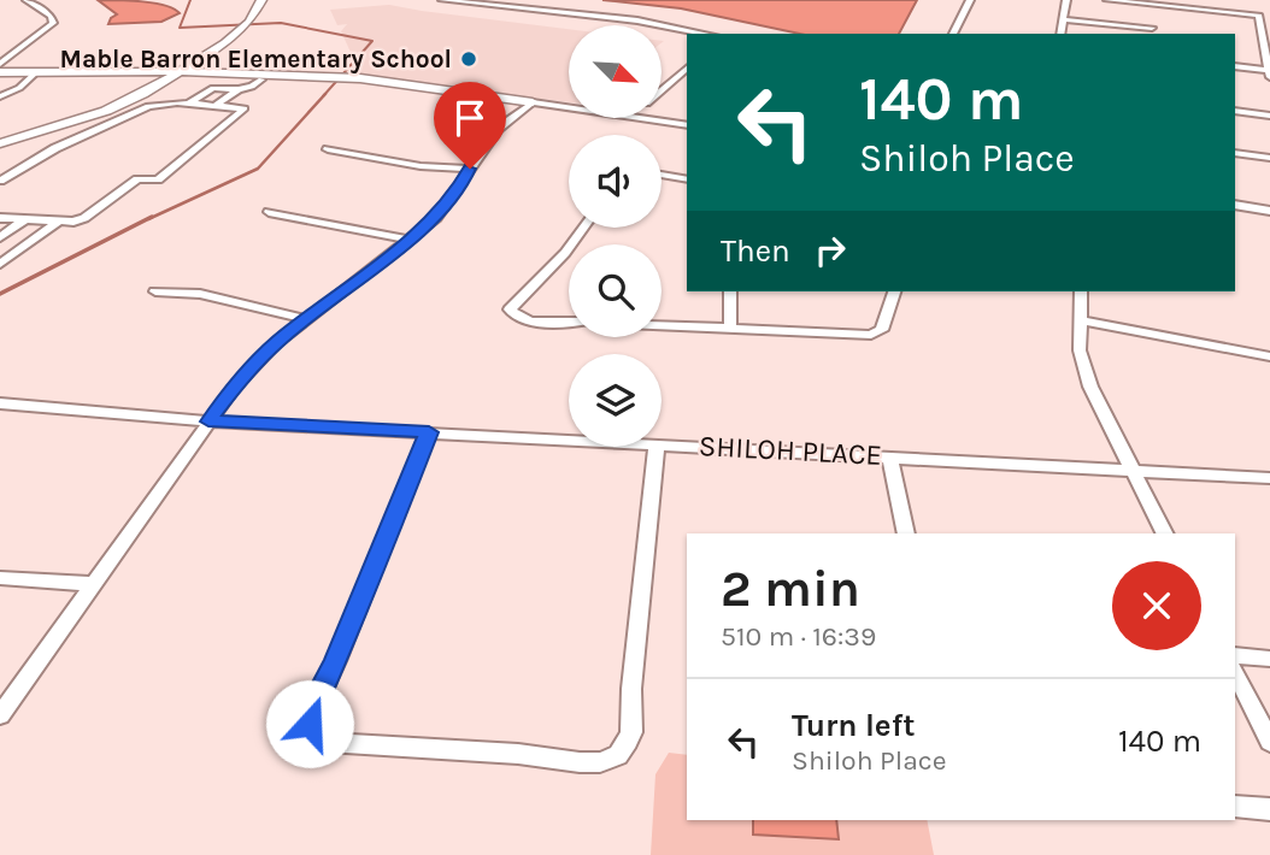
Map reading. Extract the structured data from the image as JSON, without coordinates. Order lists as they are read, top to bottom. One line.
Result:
{"streets":{"street":["SHILOH PLACE"]},"places":["Mable Barron Elementary School"],"north":"bottom right","page":{"turn":["140 m","Shiloh Place"],"then":"Then","heading":["2 min","510 m · 16:39"],"list":[{"name":"Turn left","note":"Shiloh Place","value":"140 m"}]}}
